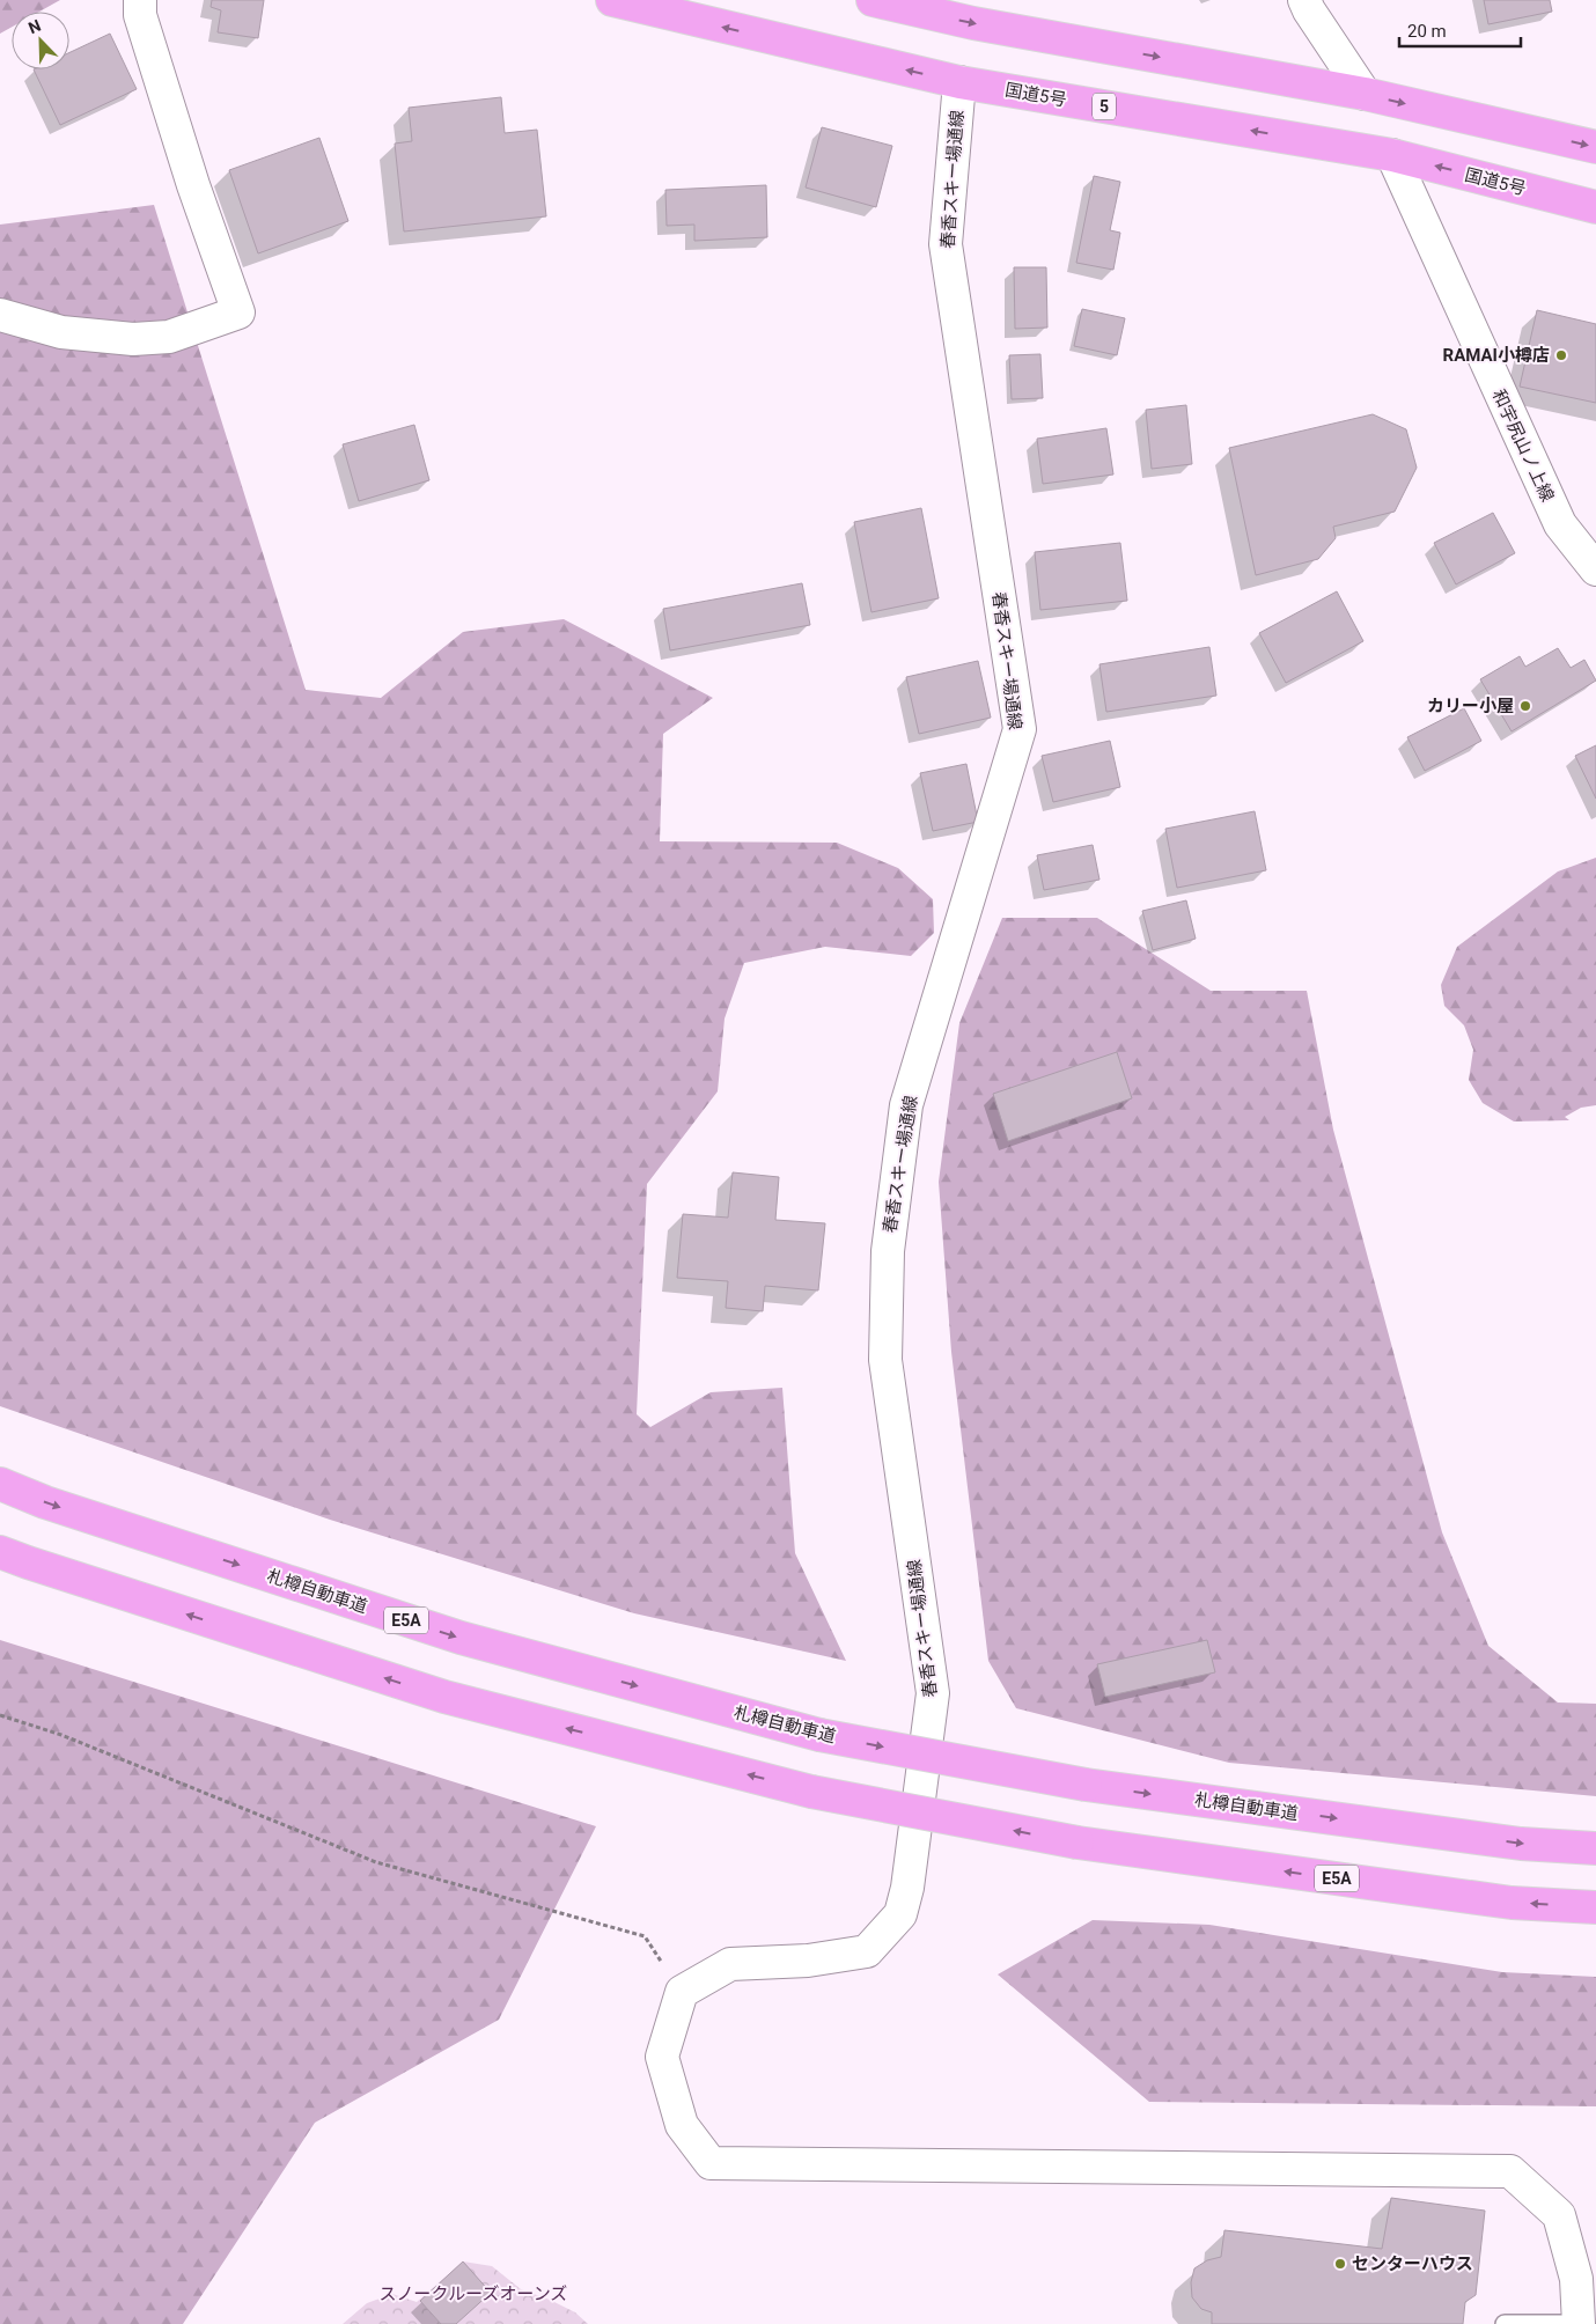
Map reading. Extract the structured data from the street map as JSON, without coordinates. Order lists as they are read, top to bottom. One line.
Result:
{"streets":{"highway":["国道5号","5","札樽自動車道","E5A"],"street":["春香スキー場通線","和宇尻山ノ上線"]},"crossings":[["国道5号","春香スキー場通線"],["国道5号","和宇尻山ノ上線"]],"parks":["スノークルーズオーンズ"],"places":["RAMAI小樽店","カリー小屋","センターハウス"],"scale_bar":"20 m","north":"top left"}
